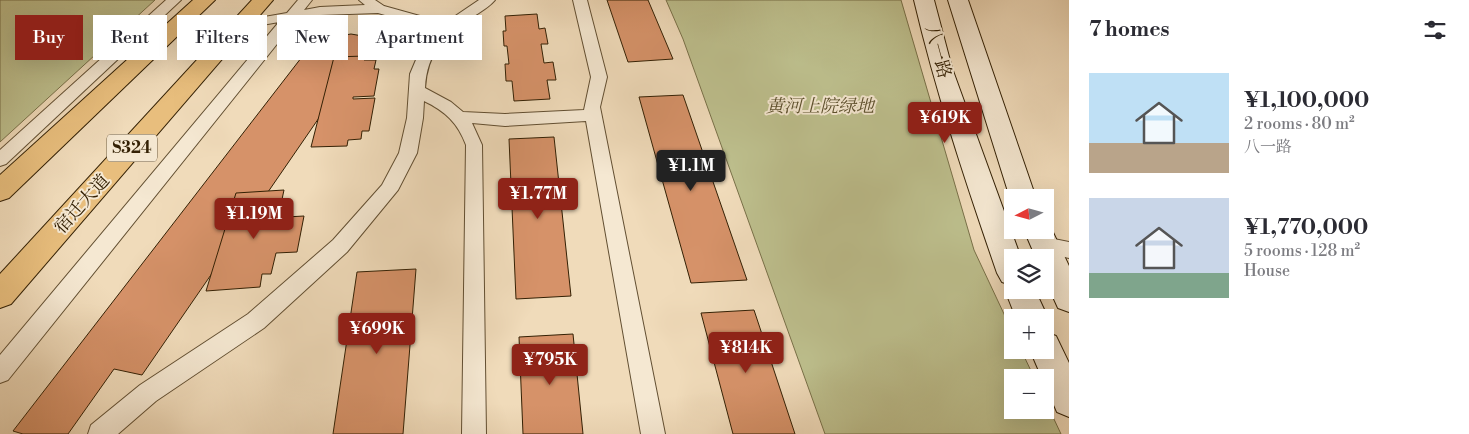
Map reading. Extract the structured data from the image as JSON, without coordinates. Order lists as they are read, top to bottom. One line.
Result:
{"streets":{"main road":["八一路","S324","宿迁大道"]},"parks":["黄河上院绿地"],"north":"left","page":{"heading":"7 homes","chip":["Buy","Rent","Filters","New","Apartment"],"list":[{"name":"¥1,100,000","note":"2 rooms · 80 m² · 八一路"},{"name":"¥1,770,000","note":"5 rooms · 128 m² · House"}],"price":["¥619K","¥1.1M","¥1.77M","¥1.19M","¥699K","¥814K","¥795K"],"map_buttons":["+","−"]}}
